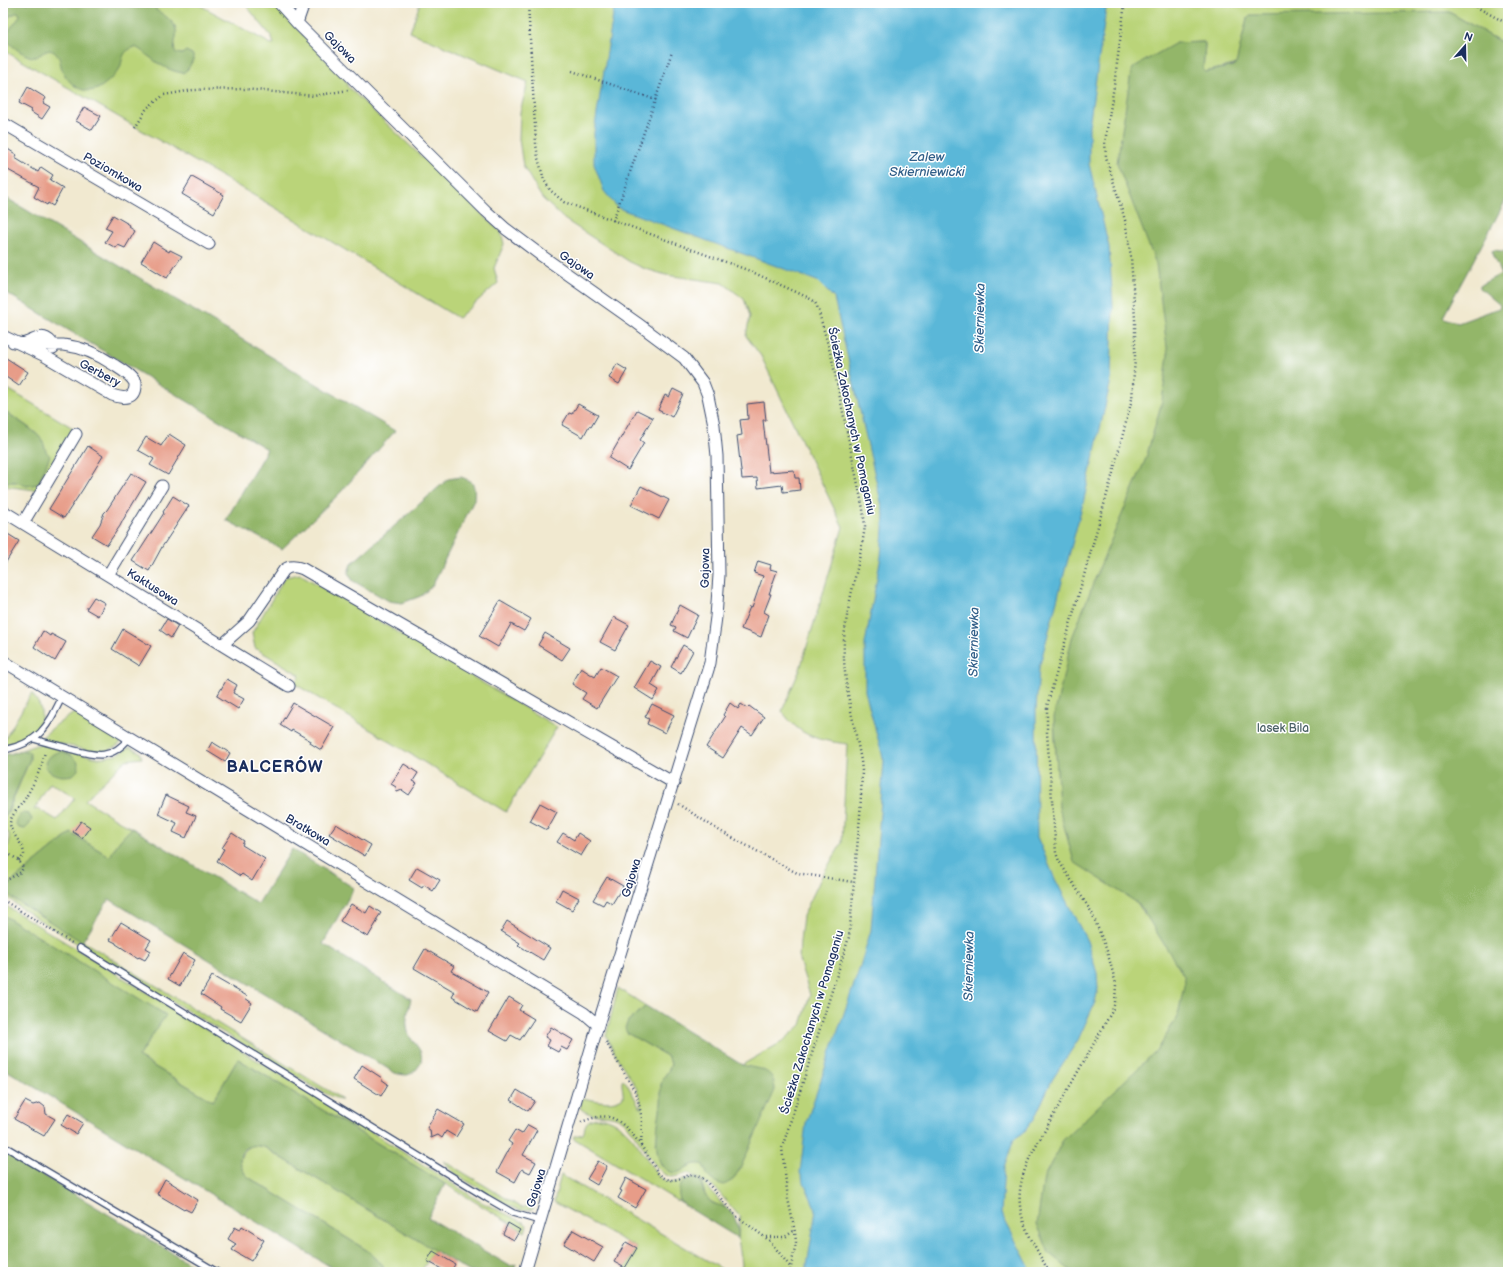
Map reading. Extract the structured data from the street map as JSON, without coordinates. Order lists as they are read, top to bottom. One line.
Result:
{"streets":{"street":["Gajowa","Poziomkowa","Gerbery","Kaktusowa","Bratkowa"],"path":["Ścieżka Zakochanych w Pomaganiu"]},"crossings":[["Gajowa","Bratkowa"]],"districts":["BALCERÓW"],"water":["Zalew Skierniewicki","Skierniewka"],"parks":["lasek Bila"],"north":"top"}
